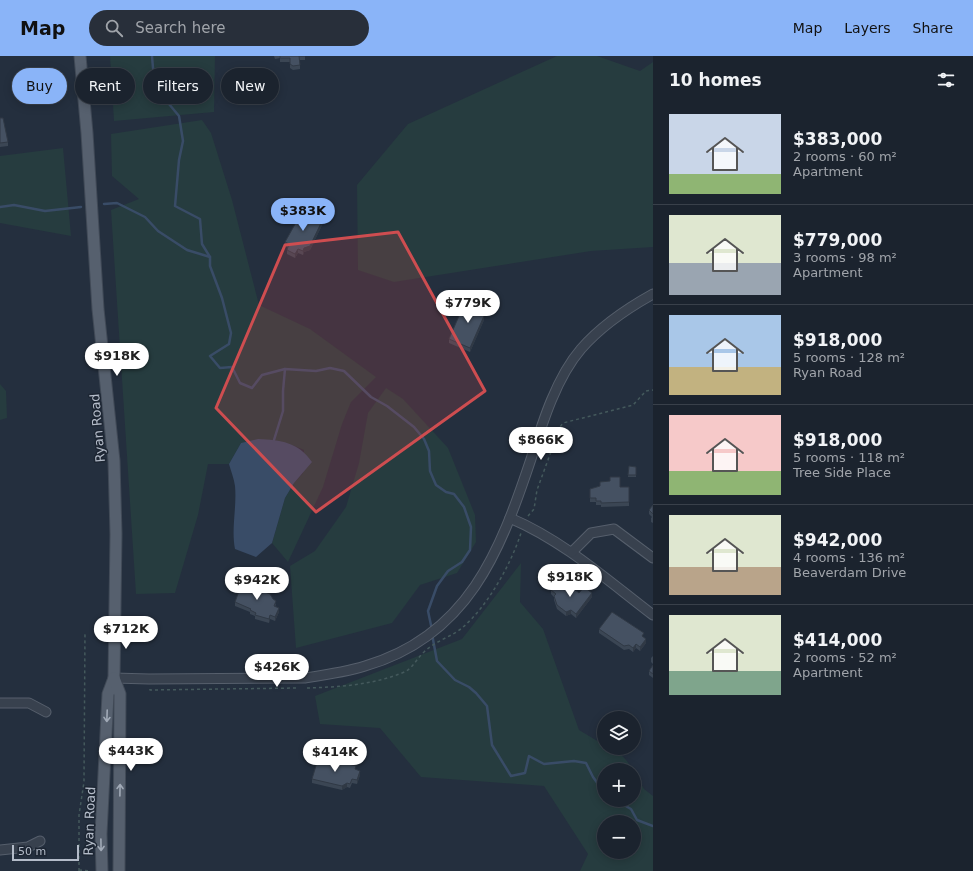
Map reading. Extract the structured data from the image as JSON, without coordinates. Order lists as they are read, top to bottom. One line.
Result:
{"streets":{"main road":["Ryan Road"]},"scale_bar":"50 m","page":{"header":"Map","search":"Search here","nav":["Map","Layers","Share"],"heading":"10 homes","chip":["Buy","Rent","Filters","New"],"list":[{"name":"$383,000","note":"2 rooms · 60 m² · Apartment"},{"name":"$779,000","note":"3 rooms · 98 m² · Apartment"},{"name":"$918,000","note":"5 rooms · 128 m² · Ryan Road"},{"name":"$918,000","note":"5 rooms · 118 m² · Tree Side Place"},{"name":"$942,000","note":"4 rooms · 136 m² · Beaverdam Drive"},{"name":"$414,000","note":"2 rooms · 52 m² · Apartment"}],"price":["$383K","$779K","$918K","$866K","$918K","$942K","$712K","$426K","$443K","$414K"],"map_buttons":["+","−"],"scale":"50 m"}}
